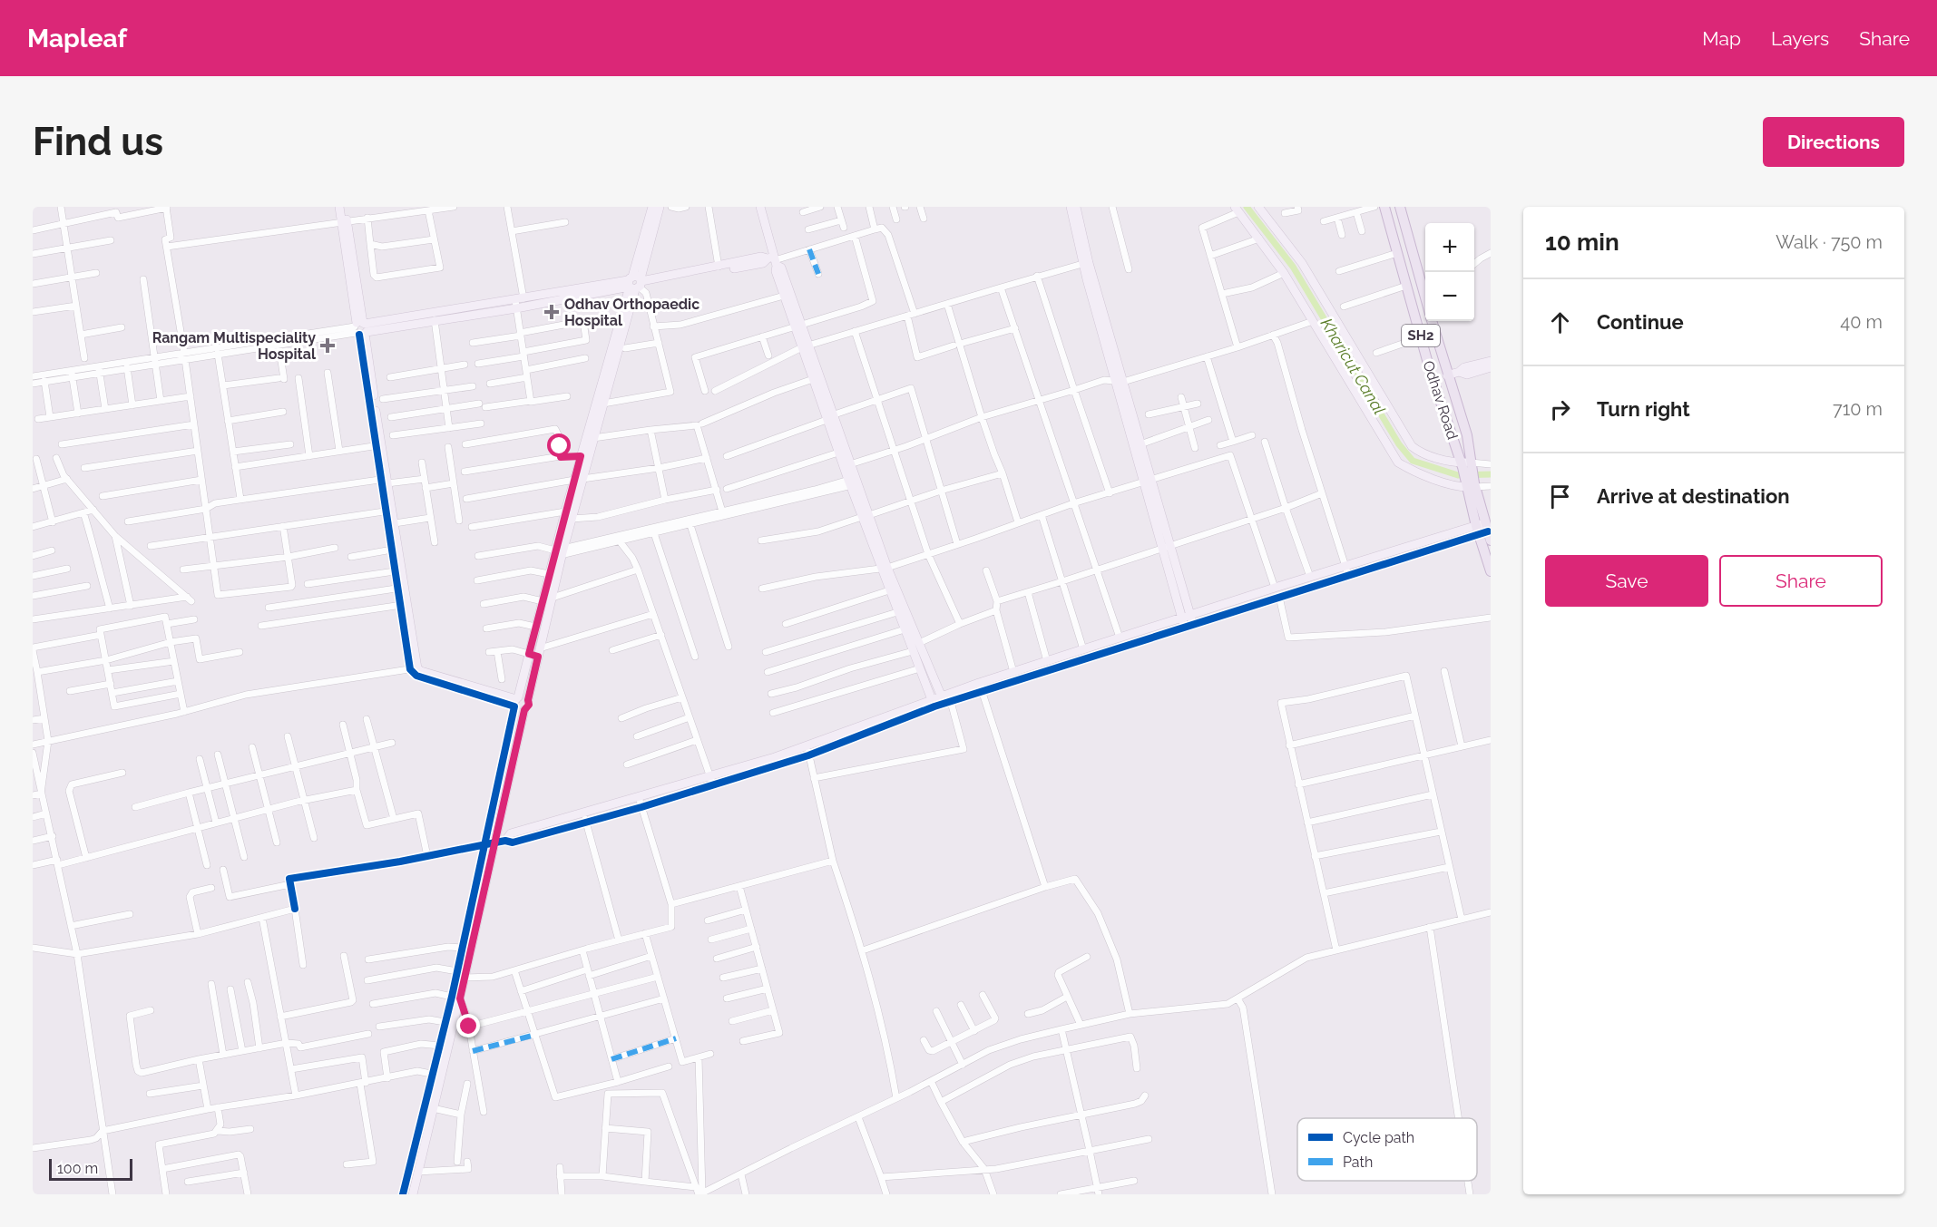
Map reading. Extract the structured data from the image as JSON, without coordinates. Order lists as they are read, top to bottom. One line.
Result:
{"streets":{"main road":["SH2","Odhav Road"]},"crossings":[["SH2","Odhav Road"]],"water":["Kharicut Canal"],"places":{"health":["Odhav Orthopaedic Hospital","Rangam Multispeciality Hospital"]},"legend":["Cycle path","Path"],"scale_bar":"100 m","page":{"header":"Mapleaf","nav":["Map","Layers","Share"],"buttons":["Directions",["Save","Share"]],"title":"Find us","heading":["10 min","Walk · 750 m"],"map_buttons":["+","−"],"list":[["Continue","40 m"],["Turn right","710 m"],"Arrive at destination"],"scale":"100 m"}}
